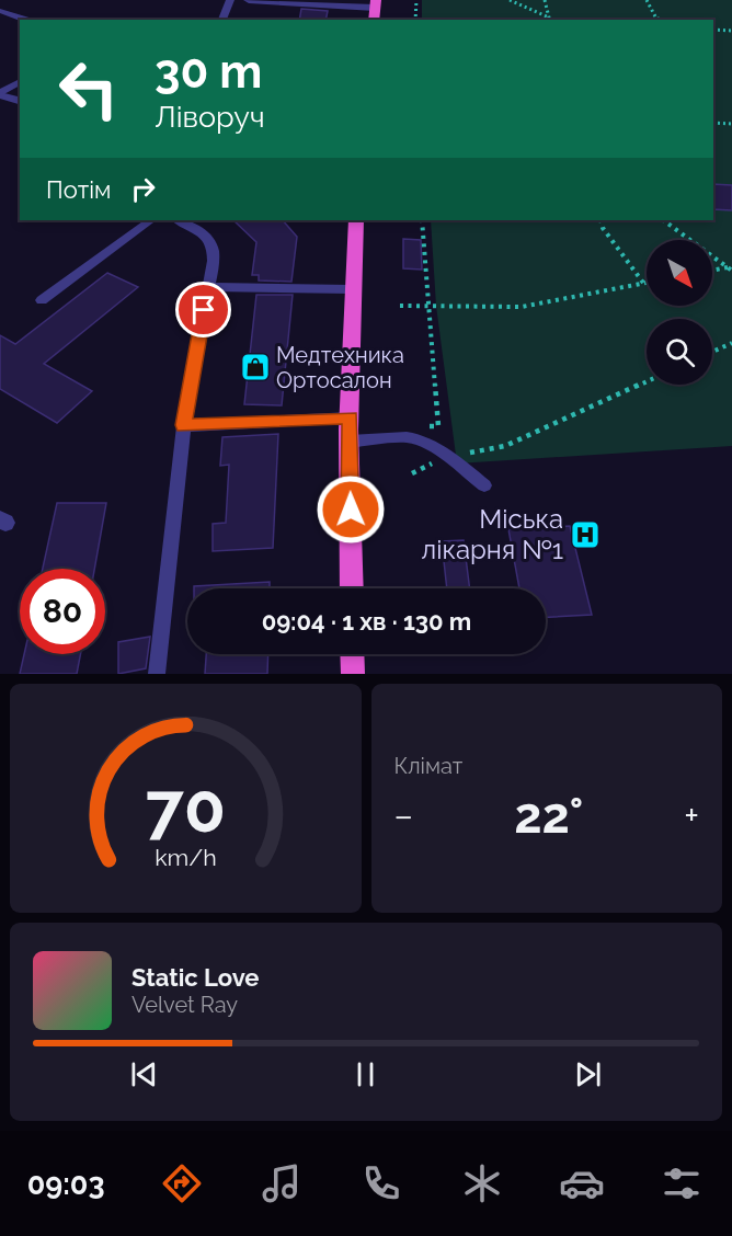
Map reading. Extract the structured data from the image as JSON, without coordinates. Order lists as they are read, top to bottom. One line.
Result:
{"places":{"shop":["Медтехника Ортосалон"],"hospital":["Міська лікарня №1"]},"north":"bottom right","page":{"turn":["30 m","Ліворуч"],"then":"Потім","limit":"80","trip":"09:04 · 1 хв · 130 m","tile":"Клімат","heat":["−","22°","+"],"song":["Static Love","Velvet Ray"],"tabs":"09:03","gauge":["70","km/h"]}}
